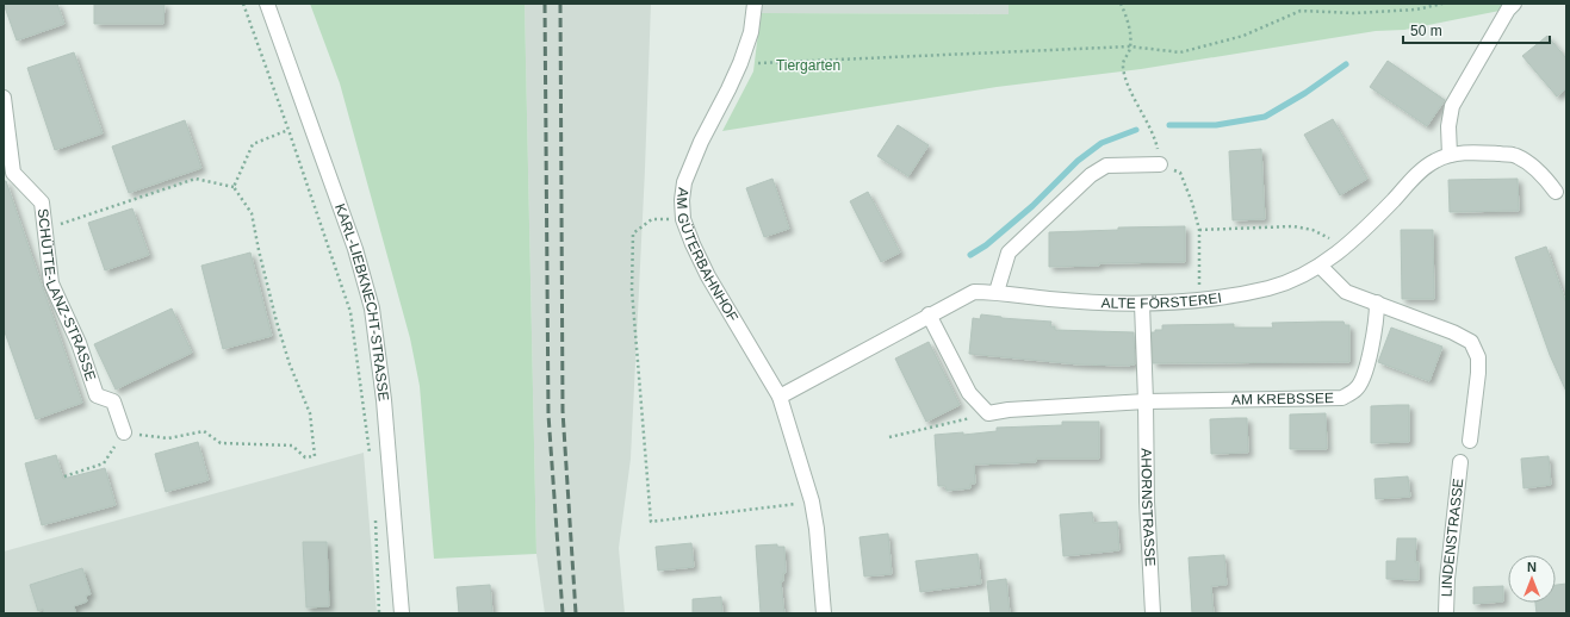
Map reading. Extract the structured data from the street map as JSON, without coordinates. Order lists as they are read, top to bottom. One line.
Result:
{"streets":{"street":["AM GÜTERBAHNHOF","SCHÜTTE-LANZ-STRASSE","ALTE FÖRSTEREI","KARL-LIEBKNECHT-STRASSE","AM KREBSSEE","AHORNSTRASSE","LINDENSTRASSE"]},"crossings":[["AM GÜTERBAHNHOF","ALTE FÖRSTEREI"],["AM KREBSSEE","AHORNSTRASSE"]],"parks":["Tiergarten"],"scale_bar":"50 m","north":"top"}
